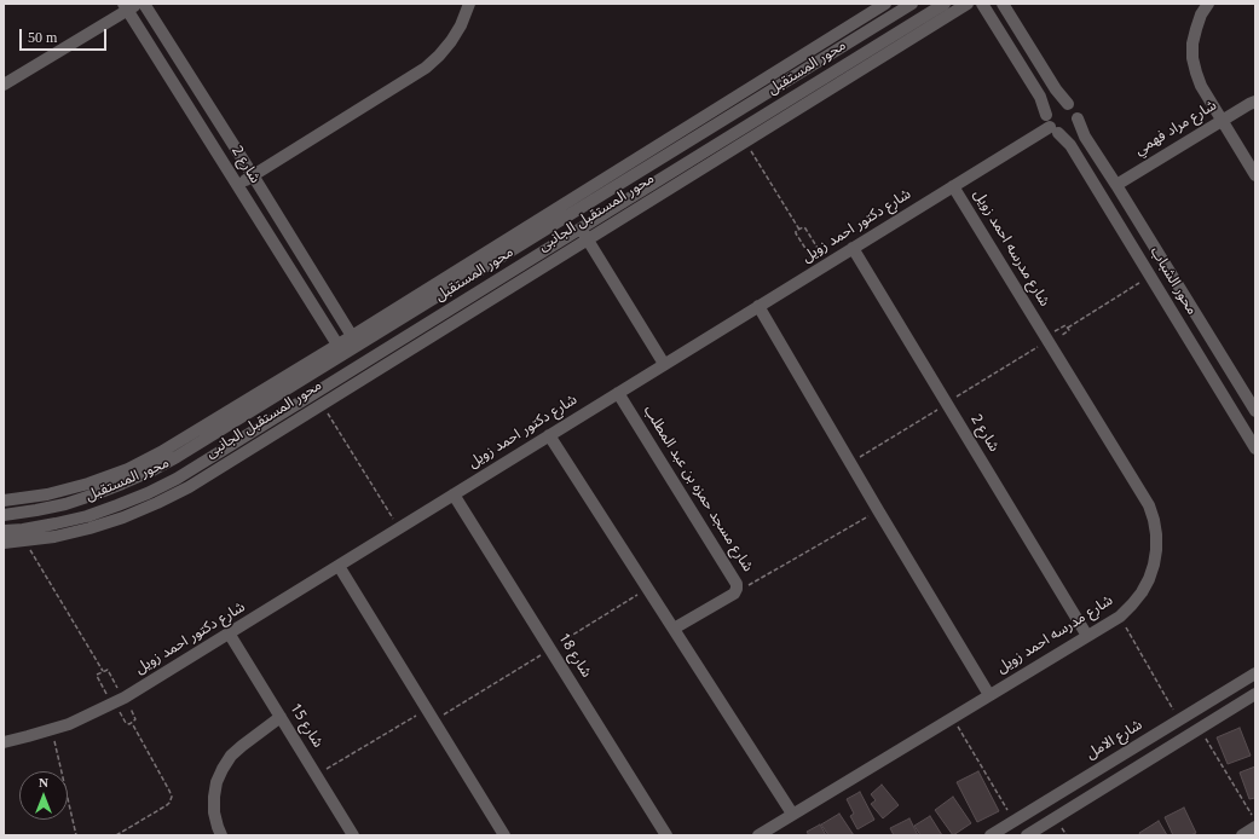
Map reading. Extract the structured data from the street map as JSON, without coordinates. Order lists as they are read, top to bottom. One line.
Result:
{"streets":{"street":["محور المستقبل","شارع مراد فهمي","شارع 2","محور المستقبل الجانبى","شارع دكتور احمد زويل","شارع مدرسه احمد زويل","محور الشباب","شارع مسجد حمزه بن عبد المطلب","شارع 18","شارع 15","شارع الامل"]},"crossings":[["شارع مراد فهمي","محور الشباب"],["شارع 2","محور المستقبل الجانبى"],["شارع 2","شارع دكتور احمد زويل"],["شارع 2","شارع مدرسه احمد زويل"],["شارع دكتور احمد زويل","شارع مدرسه احمد زويل"],["شارع دكتور احمد زويل","محور الشباب"],["شارع دكتور احمد زويل","شارع مسجد حمزه بن عبد المطلب"],["شارع دكتور احمد زويل","شارع 18"],["شارع دكتور احمد زويل","شارع 15"]],"scale_bar":"50 m","north":"top"}
